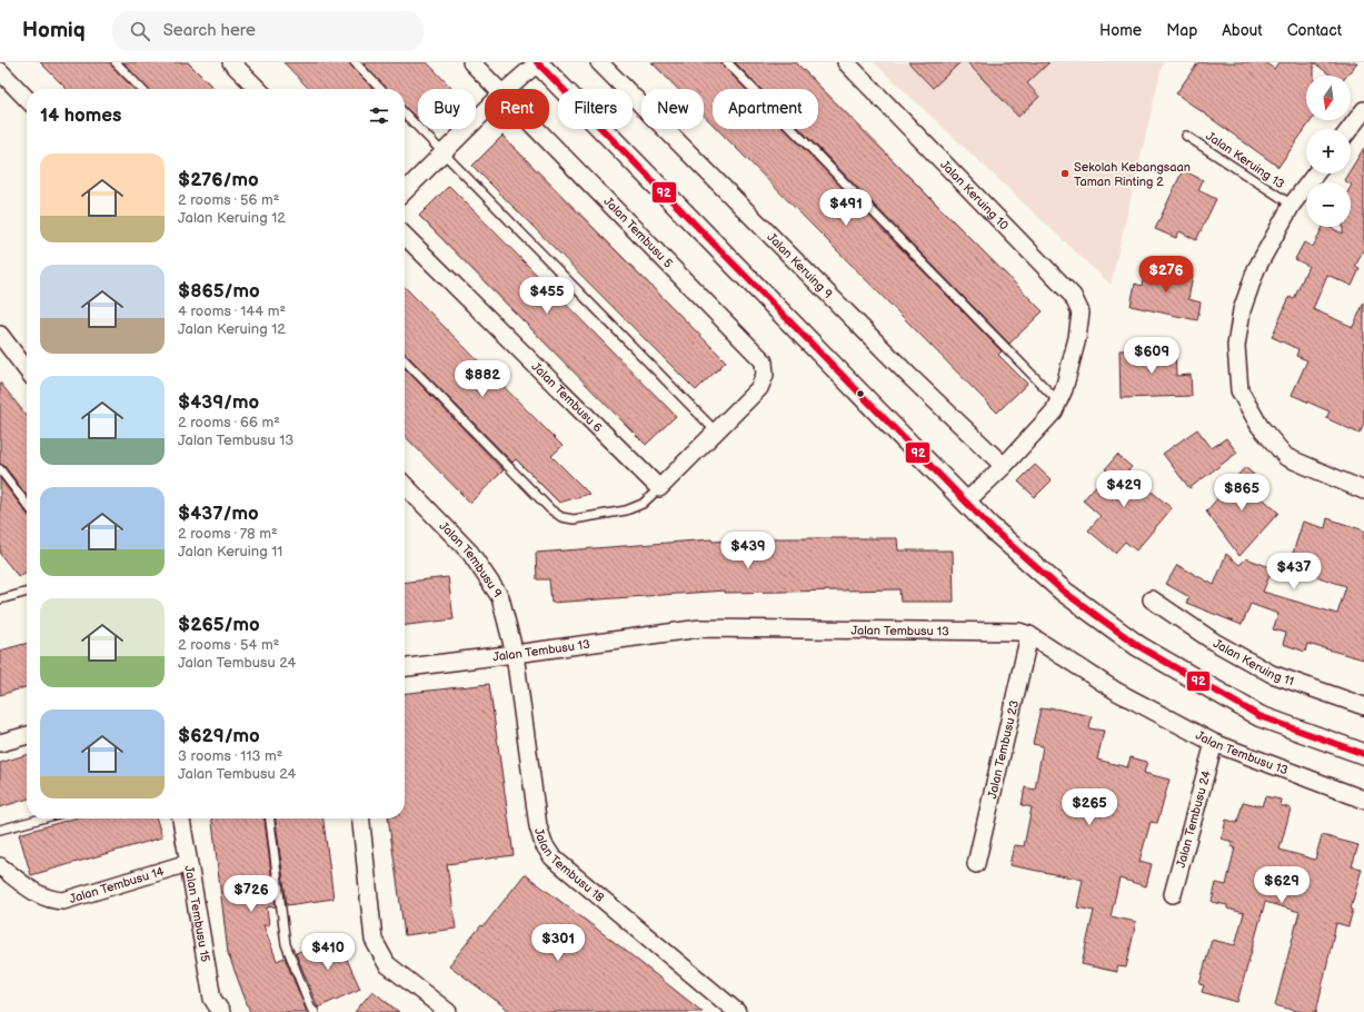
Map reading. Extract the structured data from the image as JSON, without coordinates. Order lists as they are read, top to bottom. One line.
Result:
{"streets":{"street":["Jalan Keruing 10","Jalan Tembusu 5","Jalan Keruing 9","Jalan Tembusu 6","Jalan Tembusu 9","Jalan Tembusu 13","Jalan Keruing 11","Jalan Tembusu 23","Jalan Tembusu 24","Jalan Tembusu 18","Jalan Tembusu 14","Jalan Tembusu 15"],"lane":["Jalan Keruing 13"]},"crossings":[["Jalan Tembusu 9","Jalan Tembusu 13"],["Jalan Tembusu 9","Jalan Tembusu 18"],["Jalan Tembusu 13","Jalan Tembusu 23"],["Jalan Tembusu 13","Jalan Tembusu 24"],["Jalan Tembusu 13","Jalan Tembusu 18"],["Jalan Tembusu 14","Jalan Tembusu 15"]],"places":["Sekolah Kebangsaan Taman Rinting 2"],"lines":["transit line 92"],"north":"bottom","page":{"header":"Homiq","search":"Search here","nav":["Home","Map","About","Contact"],"map_buttons":["+","−"],"chip":["Buy","Rent","Filters","New","Apartment"],"heading":"14 homes","list":[{"name":"$276/mo","note":"2 rooms · 56 m² · Jalan Keruing 12"},{"name":"$865/mo","note":"4 rooms · 144 m² · Jalan Keruing 12"},{"name":"$439/mo","note":"2 rooms · 66 m² · Jalan Tembusu 13"},{"name":"$437/mo","note":"2 rooms · 78 m² · Jalan Keruing 11"},{"name":"$265/mo","note":"2 rooms · 54 m² · Jalan Tembusu 24"},{"name":"$629/mo","note":"3 rooms · 113 m² · Jalan Tembusu 24"}],"price":["$491","$276","$455","$609","$882","$429","$865","$439","$437","$265","$629","$726","$301","$410"]}}
